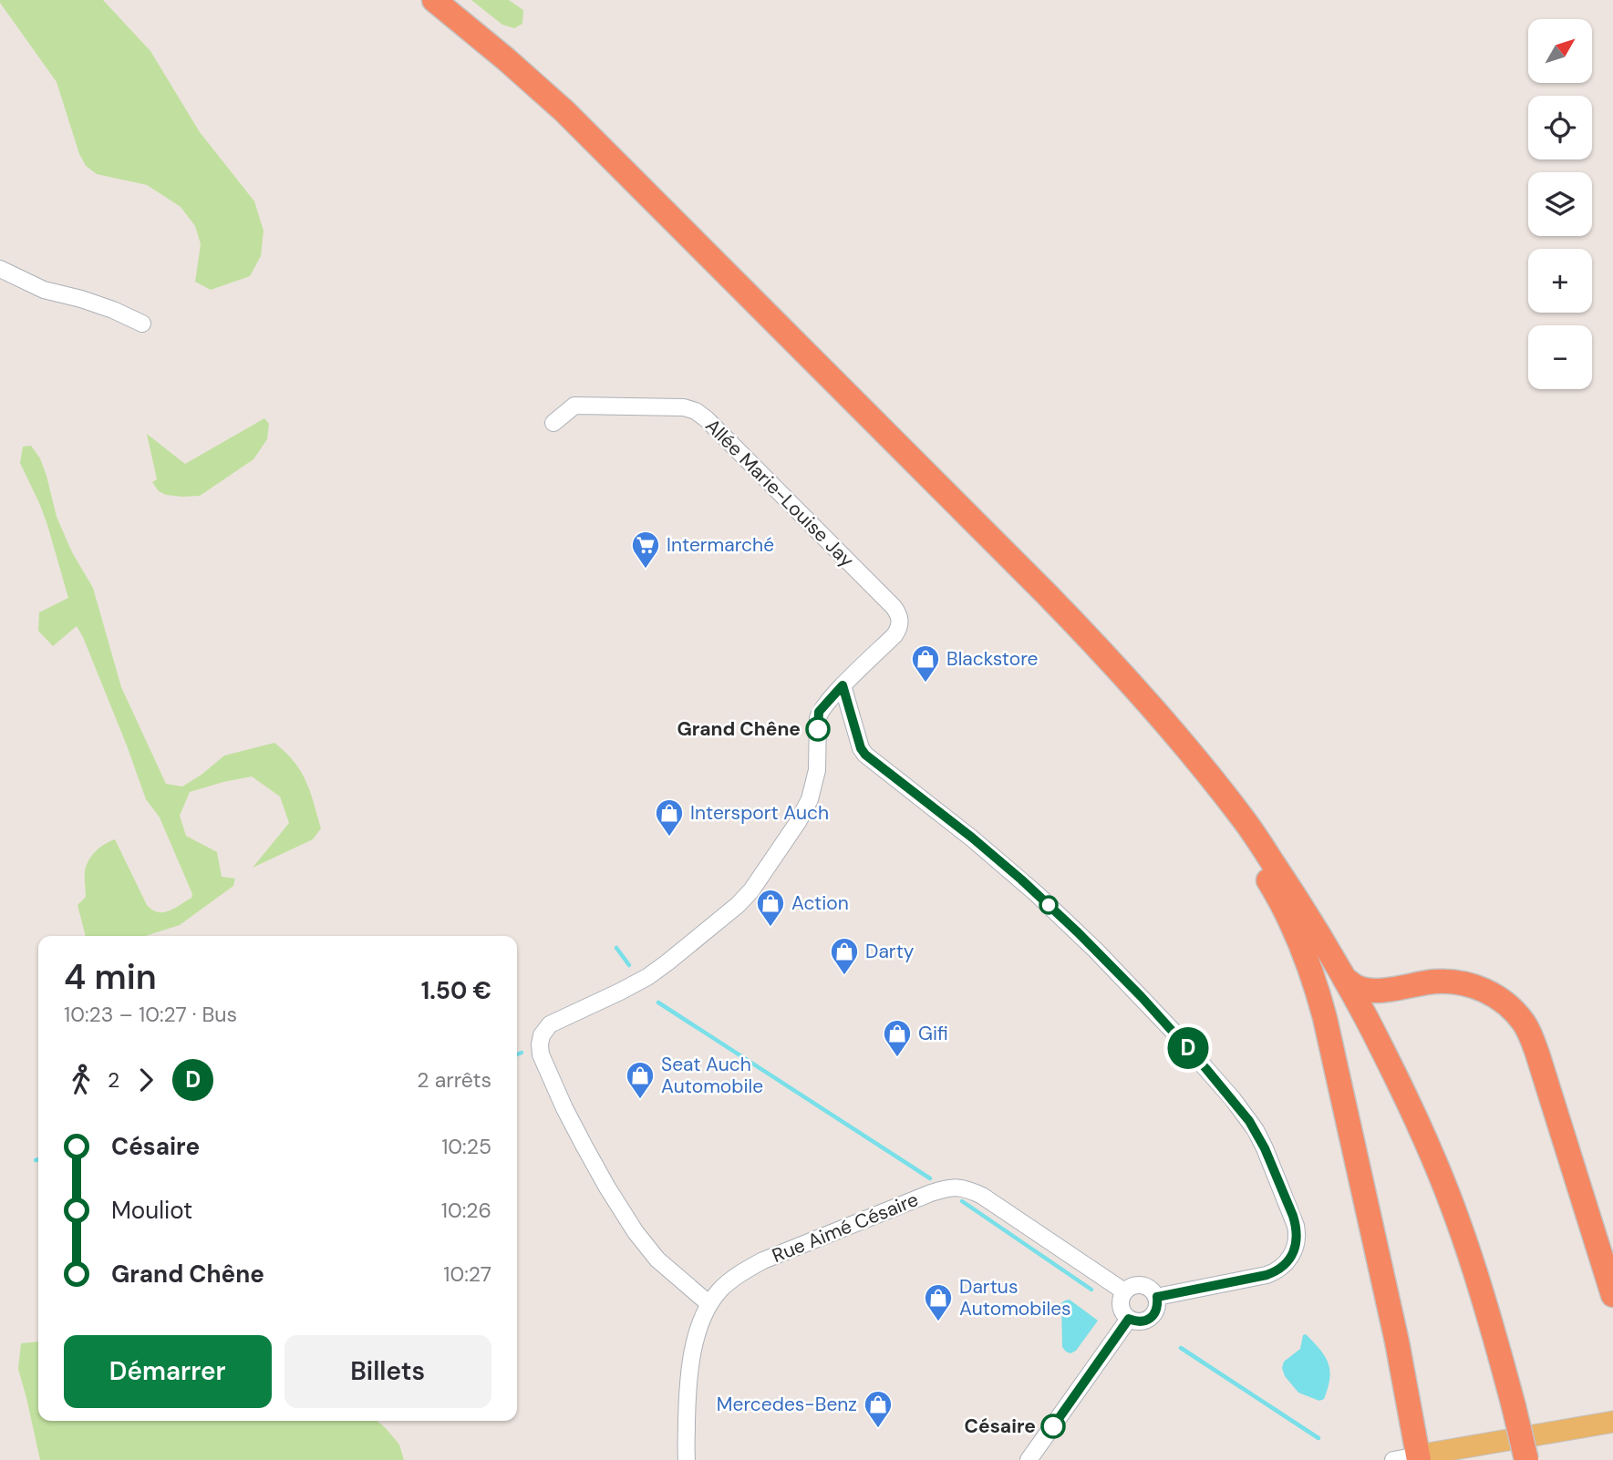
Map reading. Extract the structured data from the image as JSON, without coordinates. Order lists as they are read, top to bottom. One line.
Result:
{"streets":{"street":["Allée Marie-Louise Jay","Rue Aimé Césaire"]},"places":{"supermarket":["Intermarché"],"shop":["Blackstore","Intersport Auch","Action","Darty","Gifi","Seat Auch Automobile","Dartus Automobiles","Mercedes-Benz"],"other":["Grand Chêne","Césaire"]},"lines":["bus line D"],"north":"top right","page":{"on_map":"D","map_buttons":["+","−"],"heading":["4 min","10:23 – 10:27 · Bus","1.50 €"],"legs":["2","D","2 arrêts"],"list":[{"name":"Césaire","value":"10:25"},{"name":"Mouliot","value":"10:26"},{"name":"Grand Chêne","value":"10:27"}],"buttons":["Démarrer","Billets"]}}
